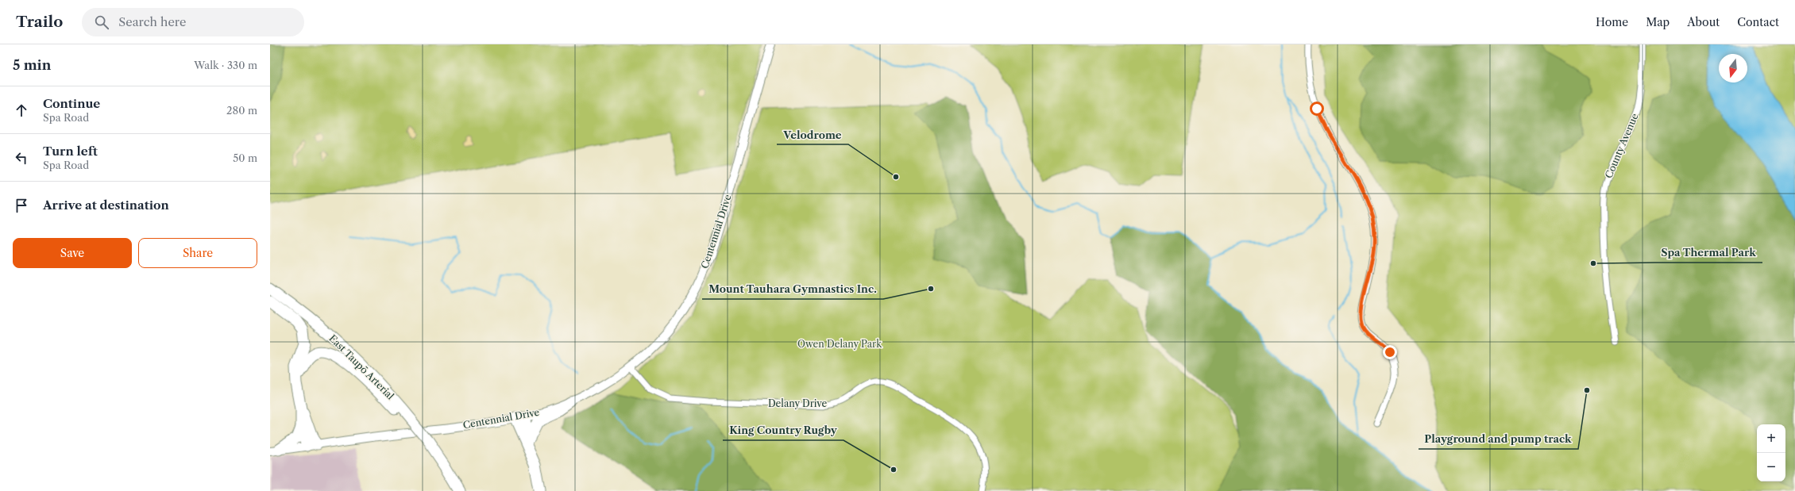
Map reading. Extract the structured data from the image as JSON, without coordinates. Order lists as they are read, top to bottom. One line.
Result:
{"streets":{"highway":["East Taupō Arterial"],"main road":["Centennial Drive"],"street":["County Avenue","Delany Drive"]},"crossings":[["Centennial Drive","Delany Drive"]],"parks":["Owen Delany Park"],"places":["Velodrome","Spa Thermal Park","Mount Tauhara Gymnastics Inc.","Playground and pump track","King Country Rugby"],"north":"bottom","page":{"header":"Trailo","search":"Search here","nav":["Home","Map","About","Contact"],"heading":["5 min","Walk · 330 m"],"list":[["Continue","Spa Road","280 m"],["Turn left","Spa Road","50 m"],"Arrive at destination"],"buttons":["Save","Share"],"map_buttons":["+","−"]}}
